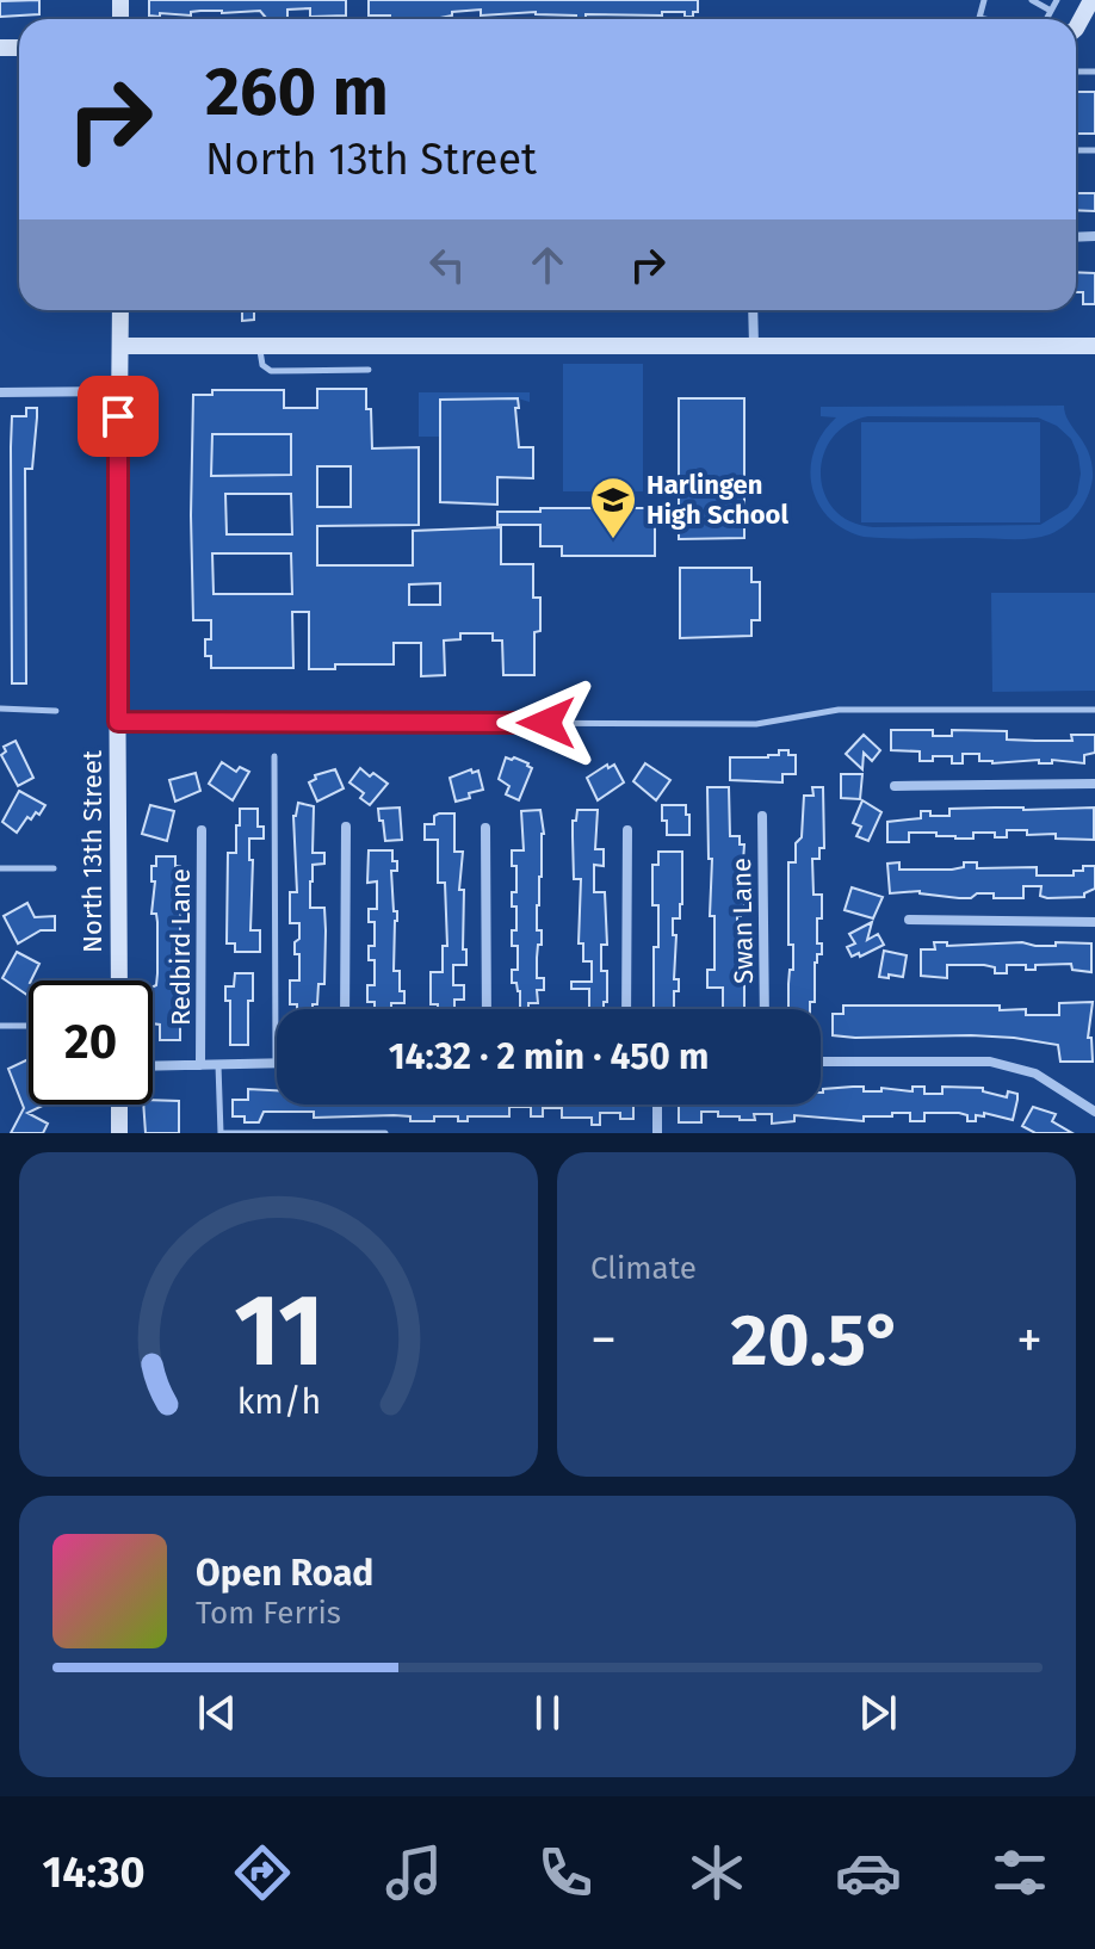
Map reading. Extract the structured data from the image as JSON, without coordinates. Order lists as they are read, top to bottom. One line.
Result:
{"streets":{"street":["North 13th Street","Swan Lane","Redbird Lane"]},"places":{"school or university":["Harlingen High School"]},"page":{"turn":["260 m","North 13th Street"],"limit":"20","trip":"14:32 · 2 min · 450 m","tile":"Climate","heat":["−","20.5°","+"],"song":["Open Road","Tom Ferris"],"tabs":"14:30","gauge":["11","km/h"]}}
